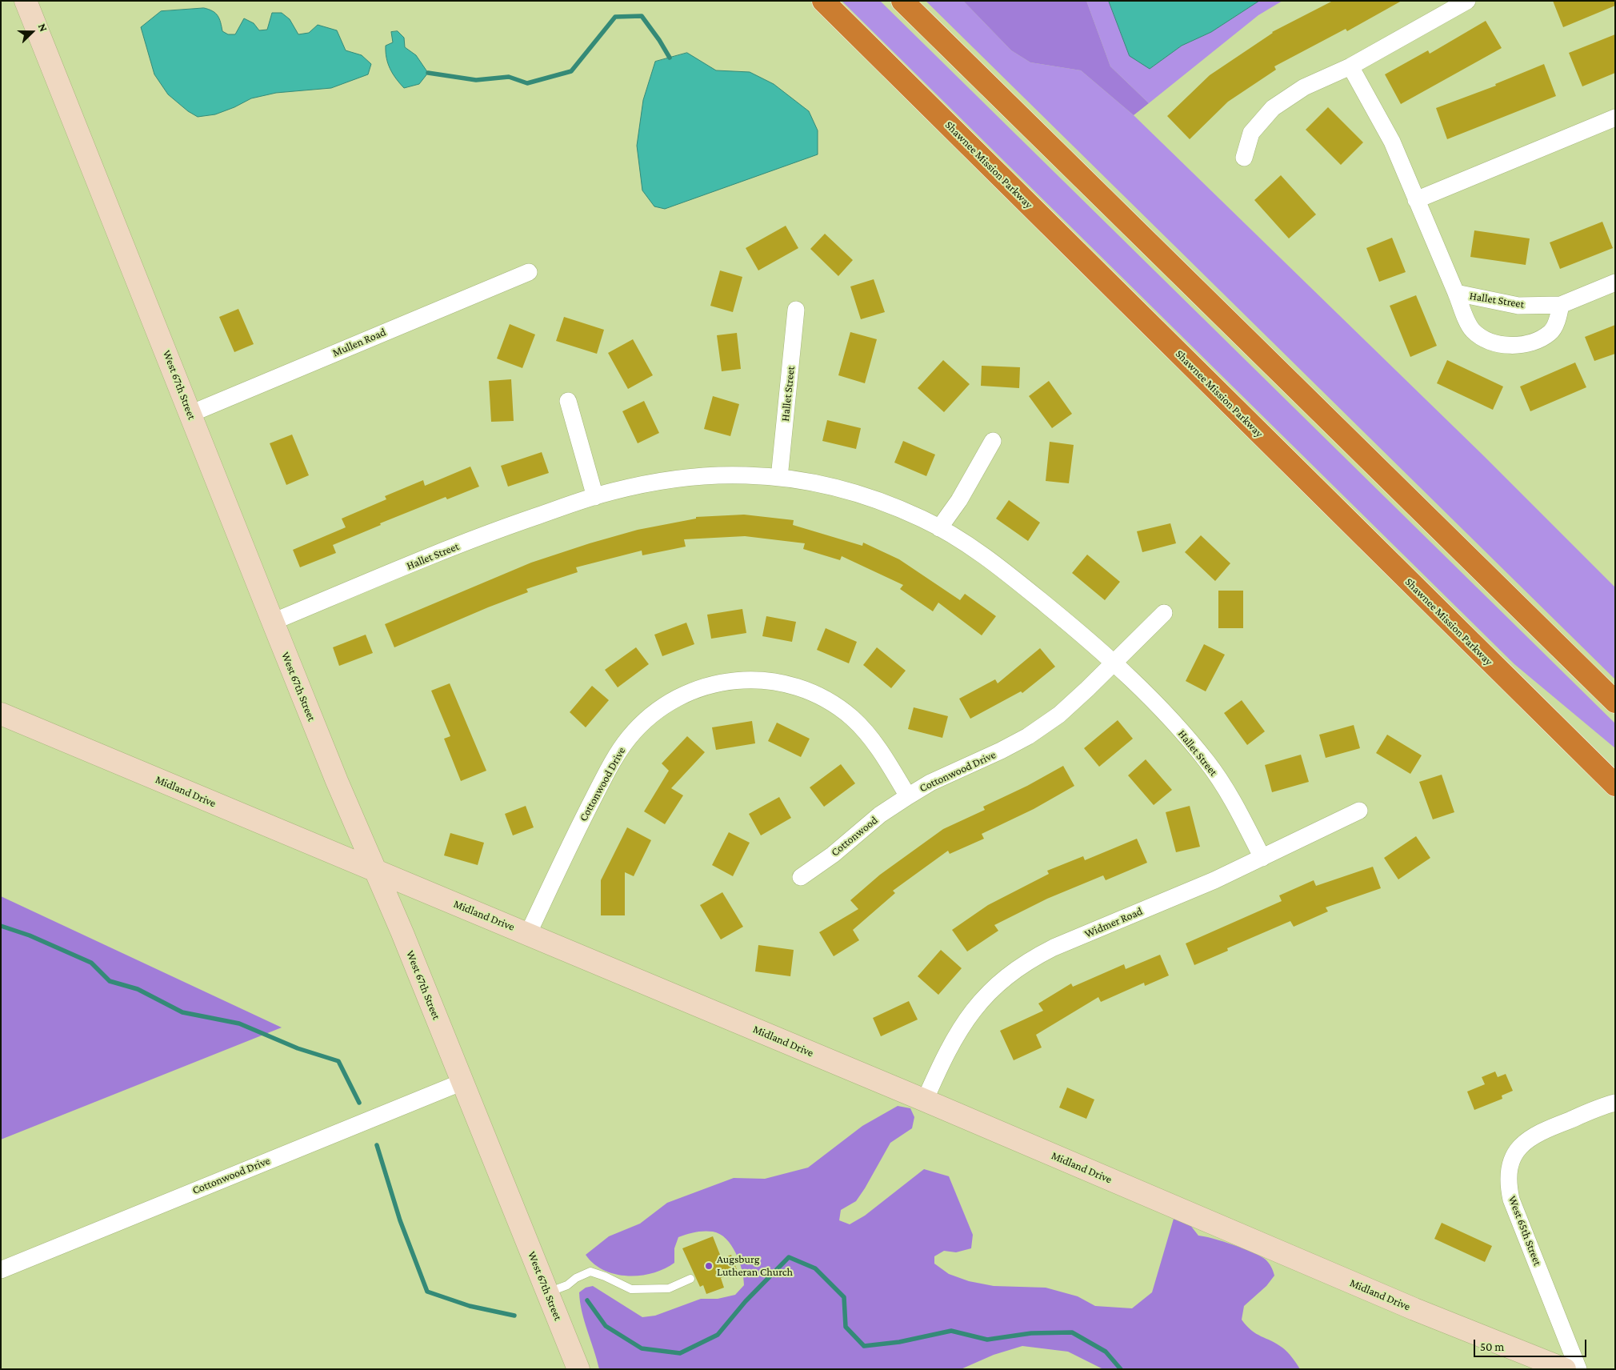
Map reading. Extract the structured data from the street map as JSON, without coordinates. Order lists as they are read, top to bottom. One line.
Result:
{"streets":{"highway":["Shawnee Mission Parkway"],"street":["Hallet Street","Mullen Road","West 67th Street","Cottonwood Drive","Midland Drive","Cottonwood","Widmer Road","West 65th Street"]},"crossings":[["Hallet Street","West 67th Street"],["Hallet Street","Cottonwood Drive"],["Hallet Street","Widmer Road"],["Mullen Road","West 67th Street"],["West 67th Street","Cottonwood Drive"],["West 67th Street","Midland Drive"],["Cottonwood Drive","Midland Drive"],["Cottonwood Drive","Cottonwood"],["Midland Drive","Widmer Road"]],"places":["Augsburg Lutheran Church"],"scale_bar":"50 m","north":"right"}
